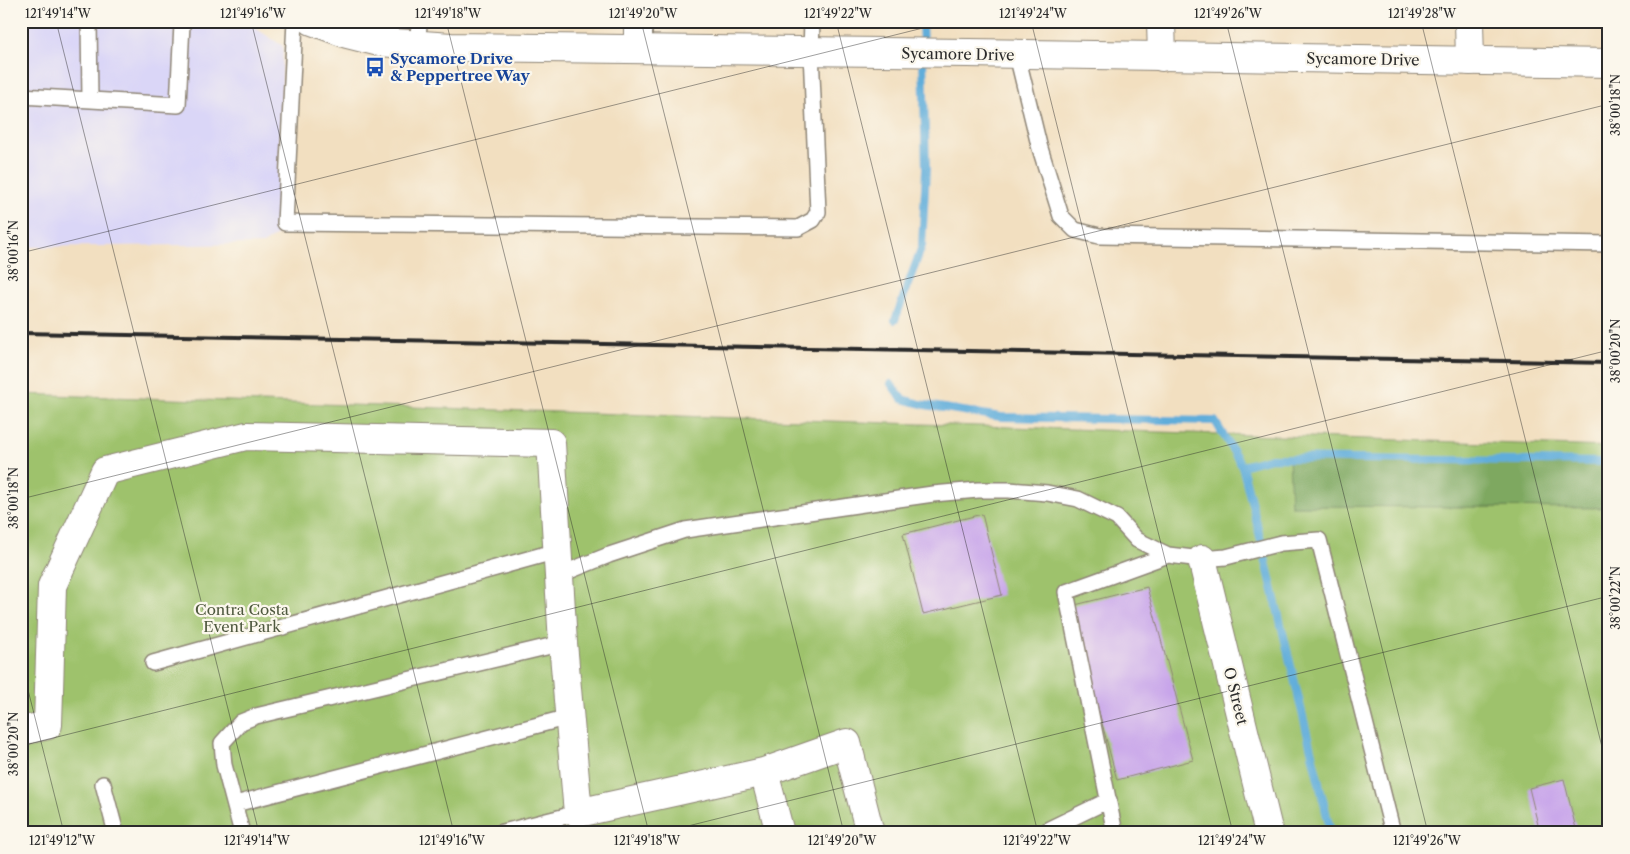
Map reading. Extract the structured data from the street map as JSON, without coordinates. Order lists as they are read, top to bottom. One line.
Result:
{"streets":{"street":["Sycamore Drive","O Street"]},"parks":["Contra Costa Event Park"],"places":{"bus stop":["Sycamore Drive & Peppertree Way"]},"coordinates":["121°49'14\"W","121°49'16\"W","121°49'18\"W","121°49'20\"W","121°49'22\"W","121°49'24\"W","121°49'26\"W","121°49'28\"W","38°00'18\"N","38°00'16\"N","38°00'20\"N","38°00'22\"N","121°49'12\"W"]}
